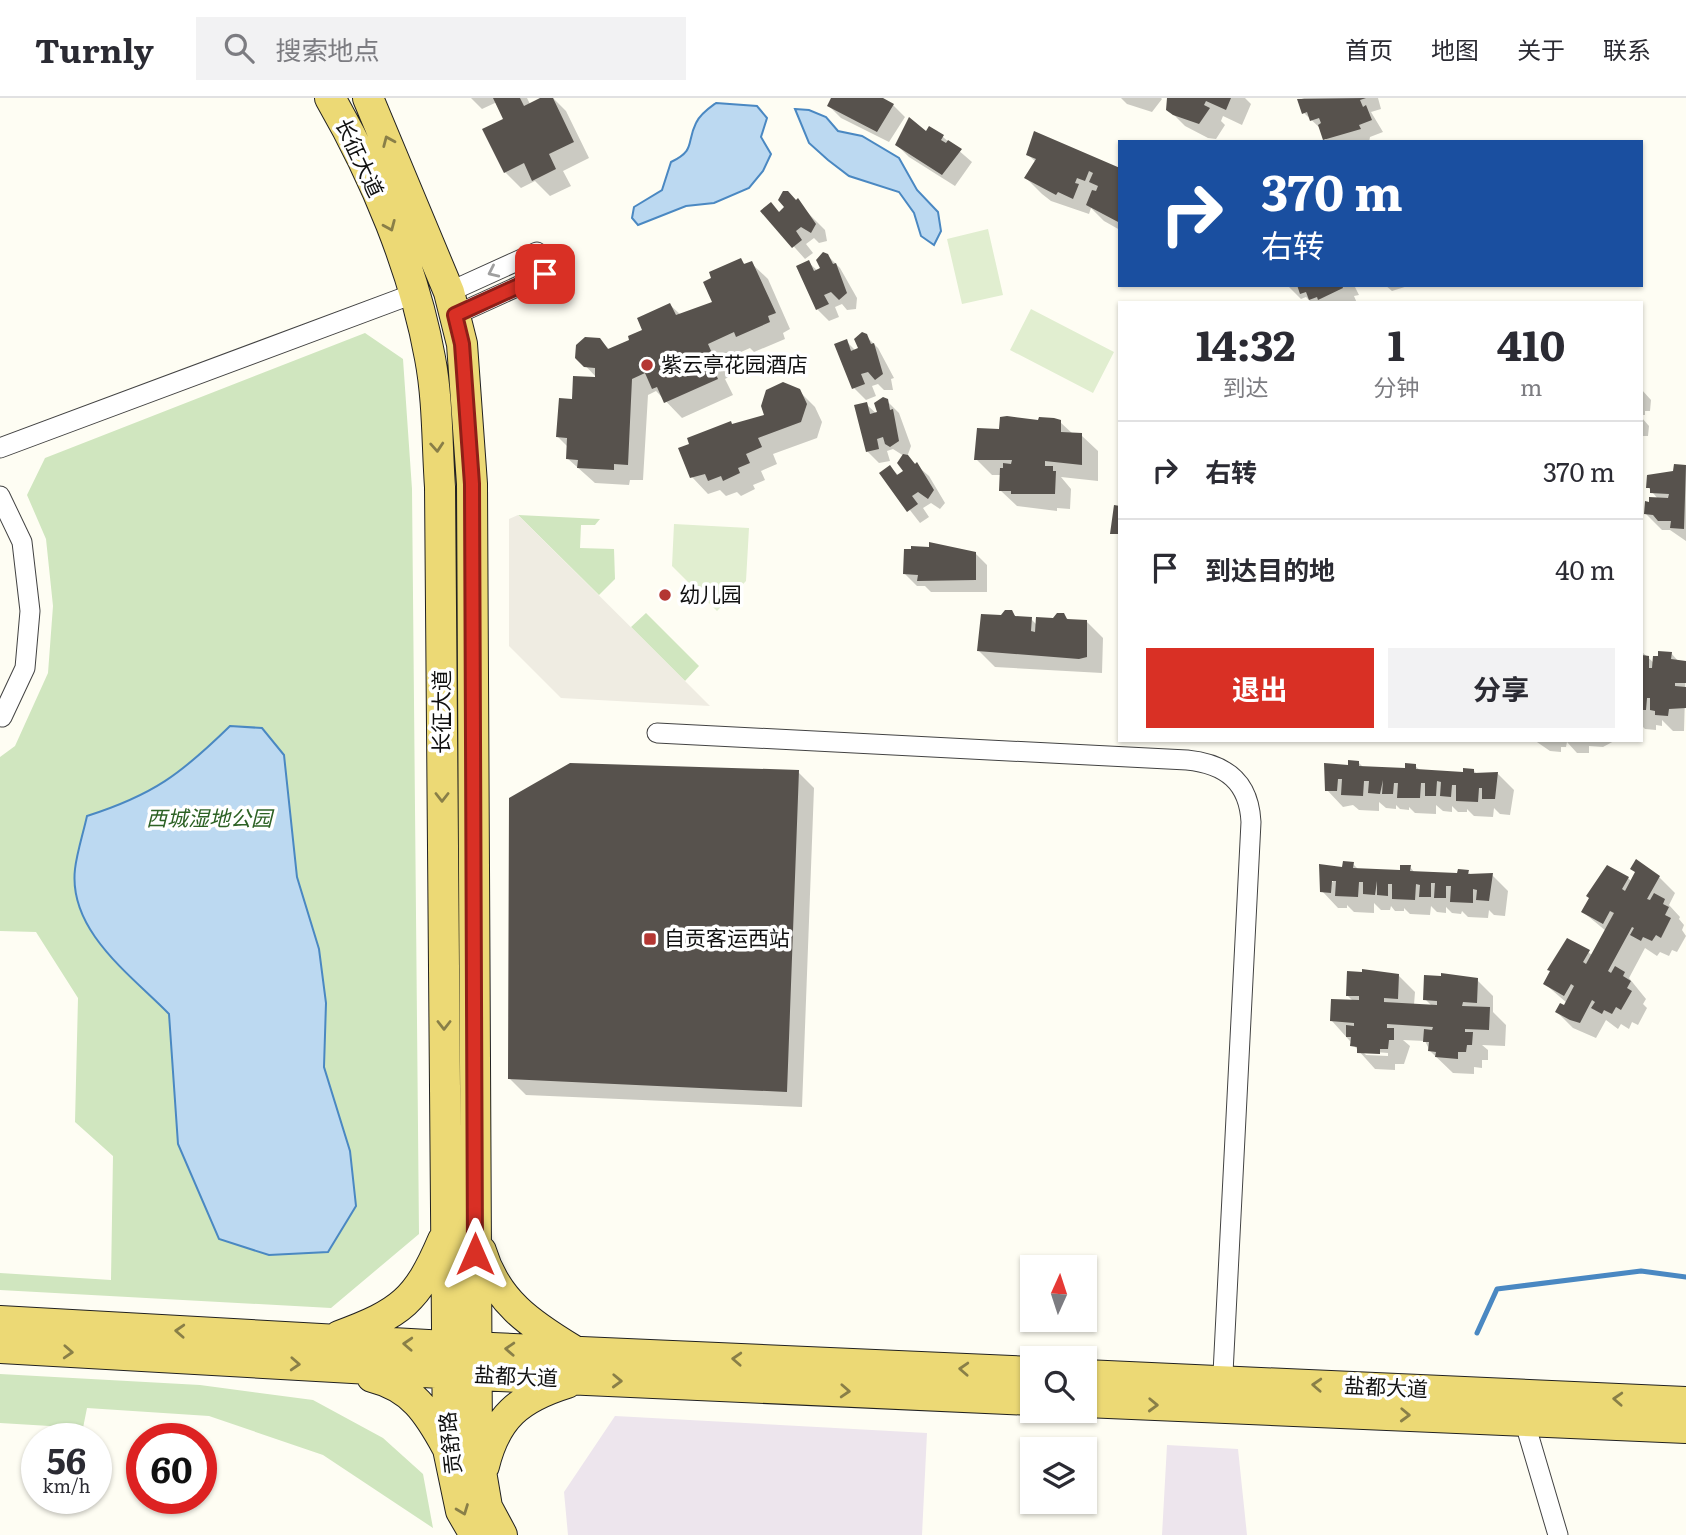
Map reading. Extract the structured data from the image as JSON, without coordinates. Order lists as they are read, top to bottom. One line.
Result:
{"streets":{"main road":["长征大道","盐都大道","贡舒路"]},"crossings":[["长征大道","盐都大道"],["长征大道","贡舒路"],["盐都大道","贡舒路"]],"parks":["西城湿地公园"],"places":{"other":["紫云亭花园酒店","幼儿园"],"transit":["自贡客运西站"]},"north":"top","page":{"header":"Turnly","search":"搜索地点","nav":["首页","地图","关于","联系"],"turn":["370 m","右转"],"eta":["14:32","到达","1","分钟","410","m"],"list":[{"name":"右转","value":"370 m"},{"name":"到达目的地","value":"40 m"}],"buttons":["退出","分享"],"speed":"56 km/h","limit":"60"}}
